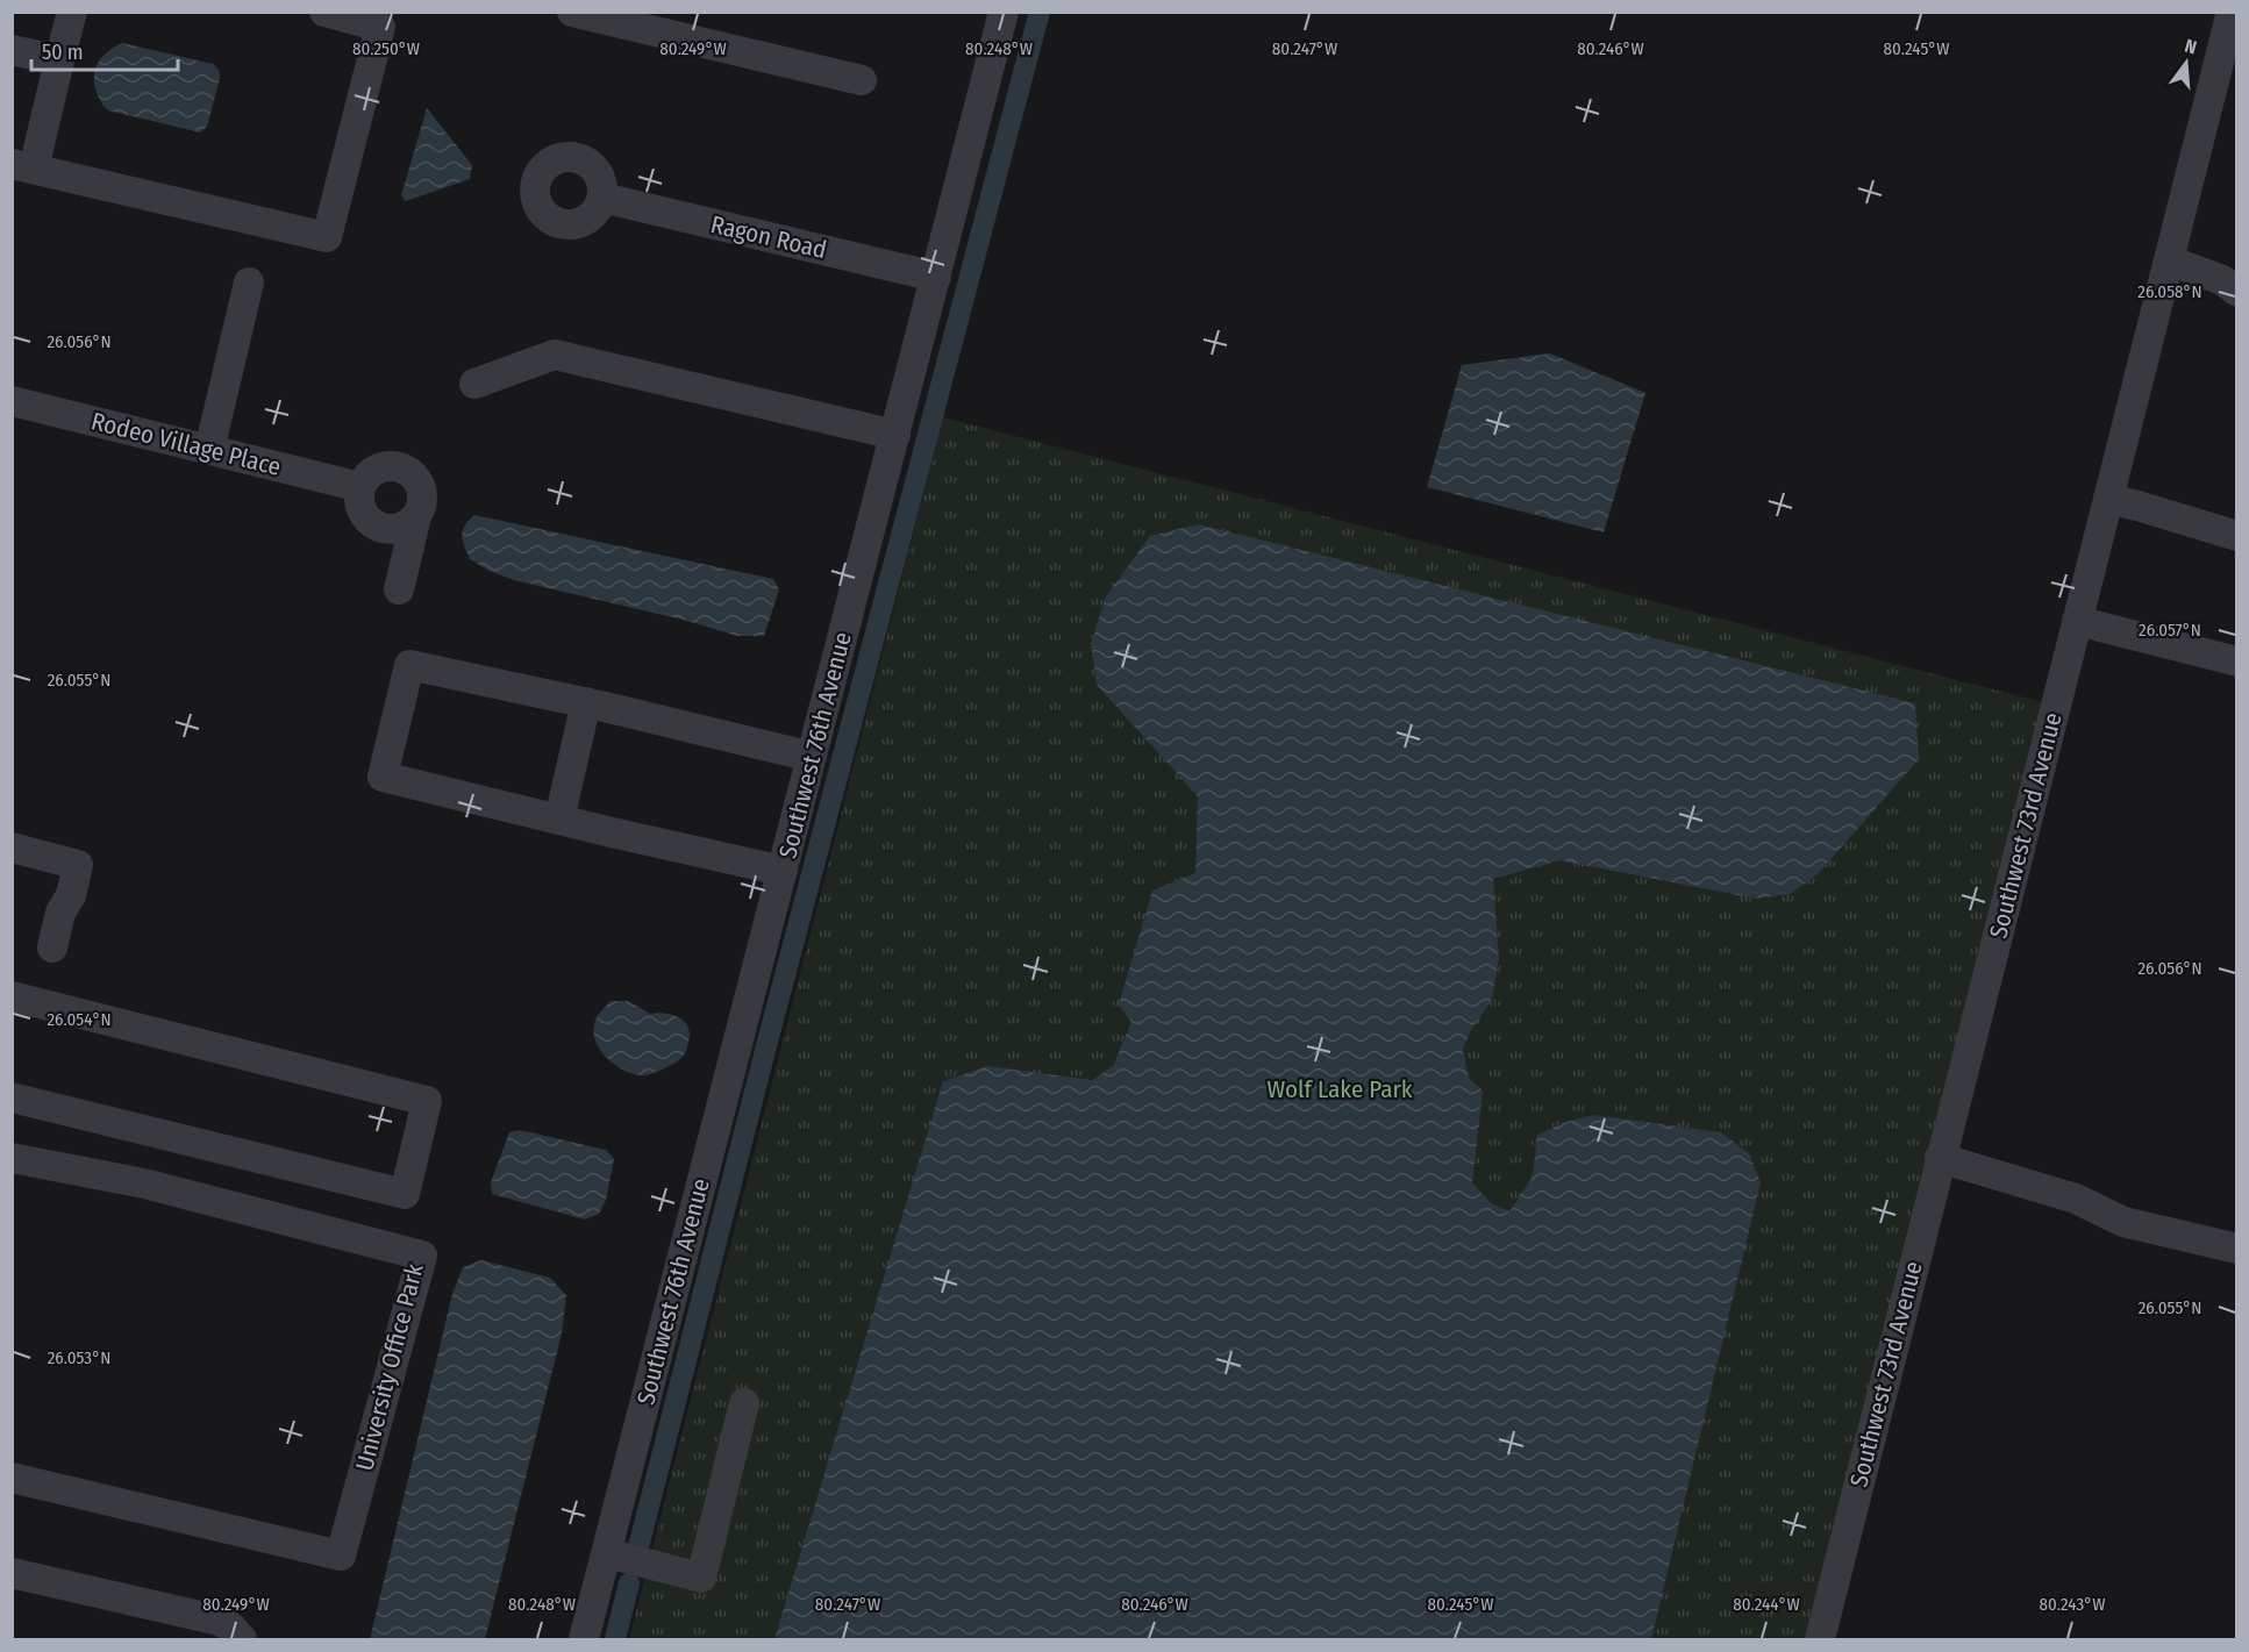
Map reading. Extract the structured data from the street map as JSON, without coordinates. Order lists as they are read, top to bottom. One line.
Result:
{"streets":{"street":["Ragon Road","Rodeo Village Place","Southwest 76th Avenue","Southwest 73rd Avenue","University Office Park"]},"crossings":[["Ragon Road","Southwest 76th Avenue"]],"parks":["Wolf Lake Park"],"scale_bar":"50 m","north":"top","coordinates":["80.250°W","80.249°W","80.248°W","80.247°W","80.246°W","80.245°W","26.058°N","26.056°N","26.057°N","26.055°N","26.054°N","26.053°N","80.244°W","80.243°W"]}
